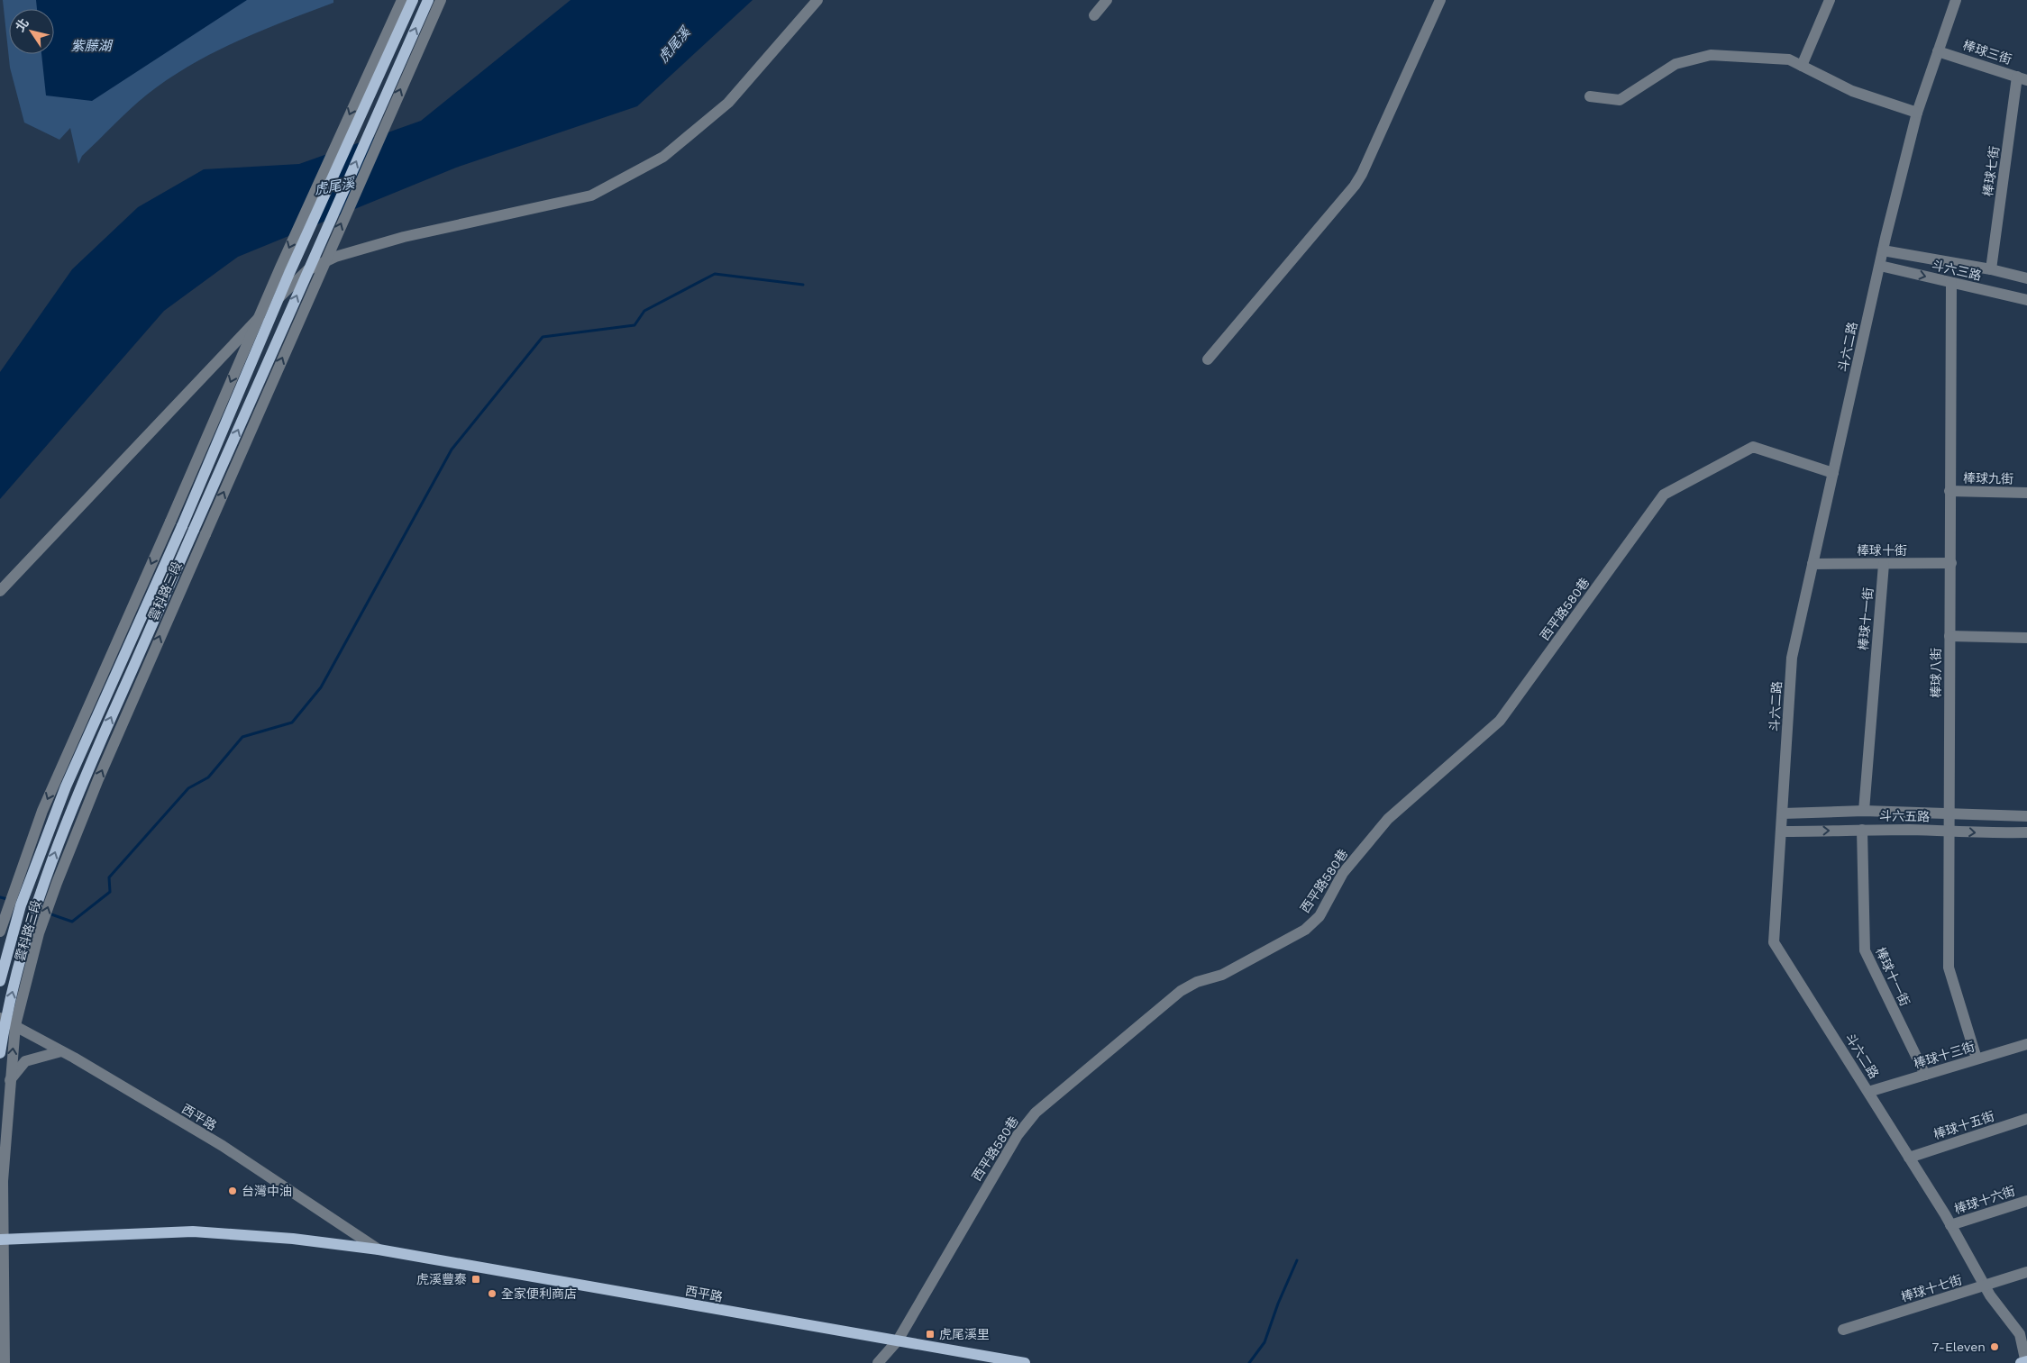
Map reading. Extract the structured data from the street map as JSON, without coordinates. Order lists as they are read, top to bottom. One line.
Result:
{"streets":{"main road":["雲科路三段","西平路"],"street":["棒球三街","棒球七街","斗六三路","斗六二路","棒球九街","棒球十街","西平路580巷","棒球十一街","棒球八街","斗六五路","棒球十三街","棒球十五街","棒球十六街","棒球十七街"]},"crossings":[["棒球三街","棒球七街"],["棒球三街","斗六二路"],["棒球七街","斗六三路"],["斗六三路","斗六二路"],["斗六三路","棒球八街"],["斗六二路","棒球十街"],["斗六二路","西平路580巷"],["斗六二路","斗六五路"],["斗六二路","棒球十三街"],["斗六二路","棒球十五街"],["斗六二路","棒球十六街"],["斗六二路","棒球十七街"],["棒球九街","棒球八街"],["棒球十街","棒球十一街"],["棒球十街","棒球八街"],["雲科路三段","西平路"],["西平路580巷","西平路"],["棒球十一街","斗六五路"],["棒球十一街","棒球十三街"],["棒球八街","斗六五路"],["棒球八街","棒球十三街"]],"water":["虎尾溪","紫藤湖"],"places":{"other":["台灣中油","全家便利商店","7-Eleven"],"transit":["虎溪豐泰","虎尾溪里"]},"north":"top left"}
